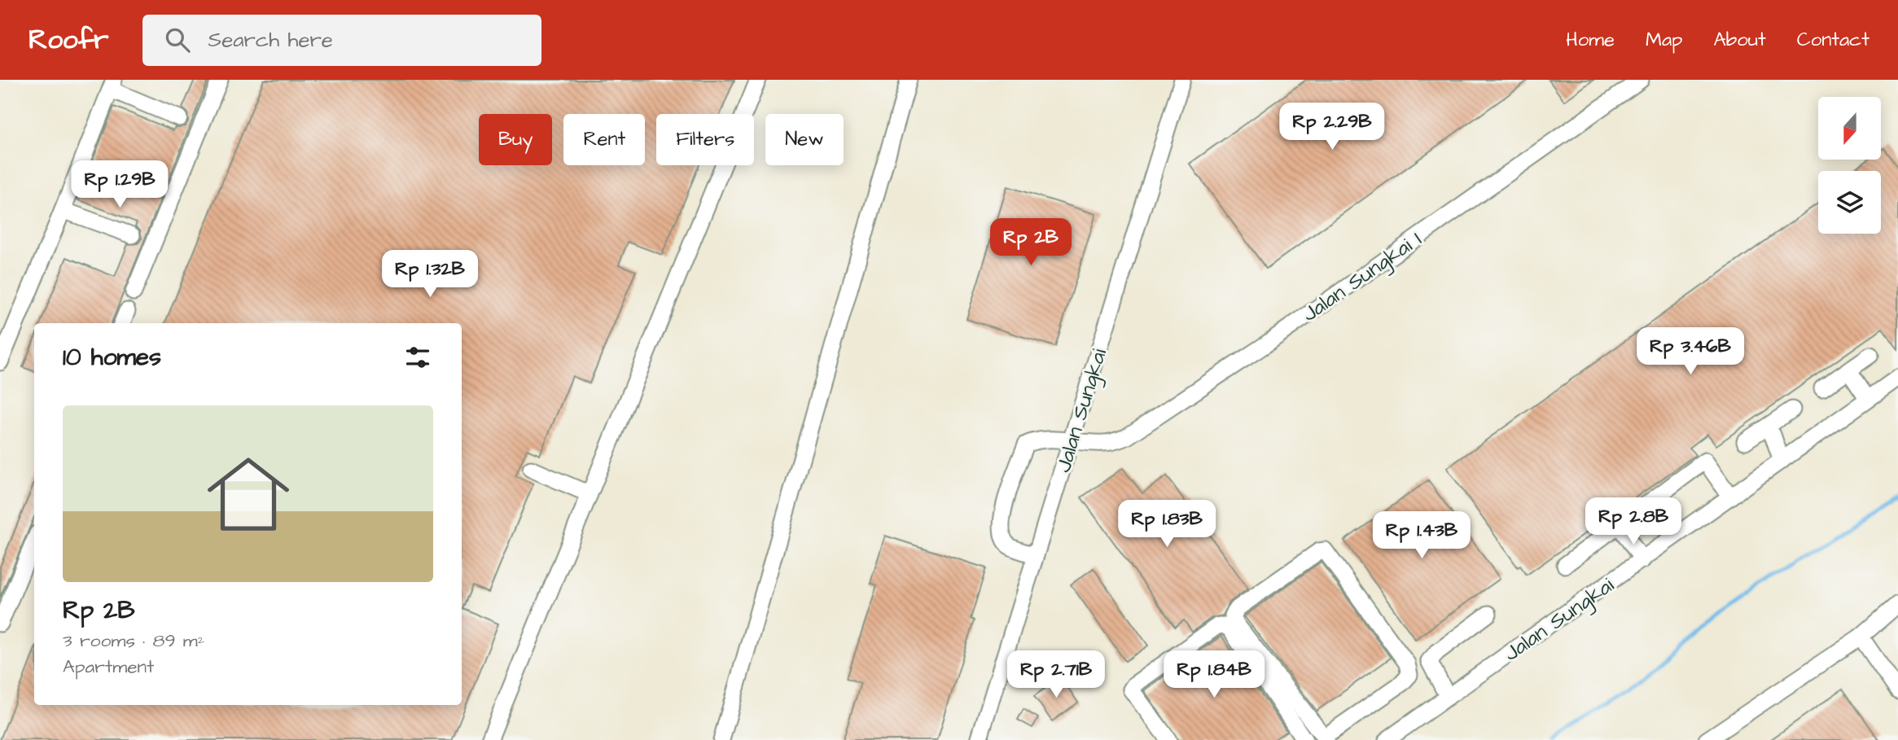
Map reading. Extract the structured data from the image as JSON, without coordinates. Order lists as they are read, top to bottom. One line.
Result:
{"streets":{"street":["Jalan Sungkai I","Jalan Sungkai"]},"crossings":[["Jalan Sungkai I","Jalan Sungkai"]],"north":"bottom","page":{"header":"Roofr","search":"Search here","nav":["Home","Map","About","Contact"],"price":["Rp 2.29B","Rp 1.29B","Rp 2B","Rp 1.32B","Rp 3.46B","Rp 2.8B","Rp 1.83B","Rp 1.43B","Rp 2.71B","Rp 1.84B"],"chip":["Buy","Rent","Filters","New"],"heading":"10 homes","list":[{"name":"Rp 2B","note":"3 rooms · 89 m² · Apartment"}]}}
